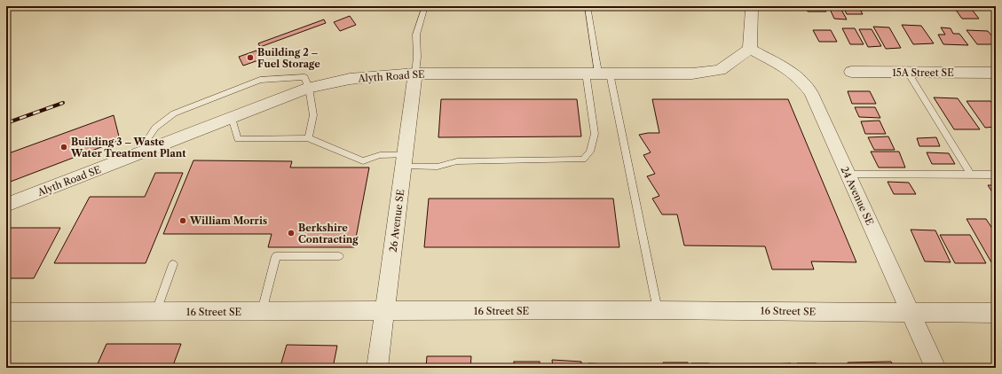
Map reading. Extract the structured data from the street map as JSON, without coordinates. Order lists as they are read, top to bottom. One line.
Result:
{"streets":{"street":["15A Street SE","Alyth Road SE","24 Avenue SE","26 Avenue SE","16 Street SE"]},"crossings":[["Alyth Road SE","24 Avenue SE"],["Alyth Road SE","26 Avenue SE"],["24 Avenue SE","16 Street SE"],["26 Avenue SE","16 Street SE"]],"places":["Building 2 – Fuel Storage","Building 3 – Waste Water Treatment Plant","William Morris","Berkshire Contracting"]}
